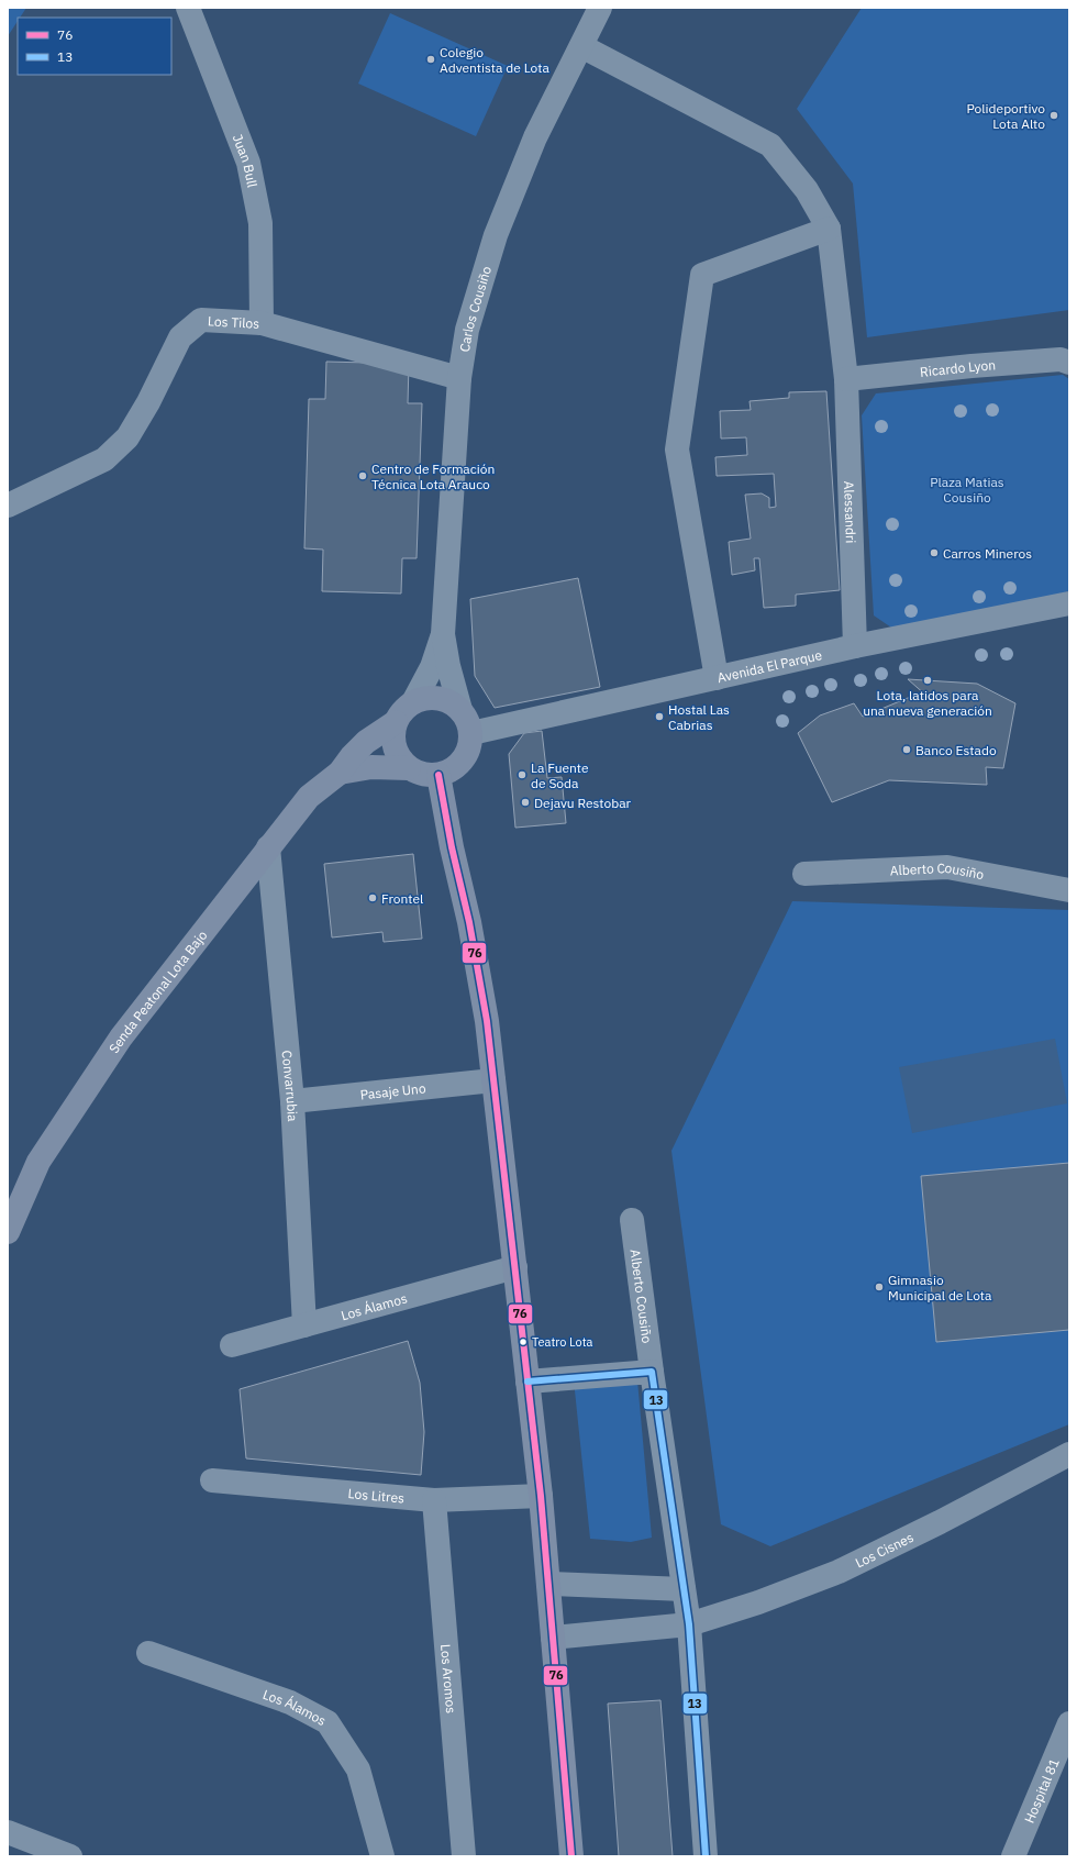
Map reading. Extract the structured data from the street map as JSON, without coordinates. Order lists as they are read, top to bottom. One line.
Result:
{"streets":{"main road":["Senda Peatonal Lota Bajo"],"street":["Juan Bull","Carlos Cousiño","Los Tilos","Ricardo Lyon","Alessandri","Avenida El Parque","Alberto Cousiño","Convarrubia","Pasaje Uno","Los Álamos","Los Litres","Los Cisnes","Los Aromos","Hospital 81"]},"crossings":[["Juan Bull","Los Tilos"],["Carlos Cousiño","Los Tilos"],["Carlos Cousiño","Avenida El Parque"],["Carlos Cousiño","Senda Peatonal Lota Bajo"],["Ricardo Lyon","Alessandri"],["Alessandri","Avenida El Parque"],["Avenida El Parque","Senda Peatonal Lota Bajo"],["Alberto Cousiño","Los Cisnes"],["Senda Peatonal Lota Bajo","Convarrubia"],["Convarrubia","Pasaje Uno"],["Convarrubia","Los Álamos"],["Los Litres","Los Aromos"]],"parks":["Plaza Matias Cousiño"],"places":["Colegio Adventista de Lota","Polideportivo Lota Alto","Centro de Formación Técnica Lota Arauco","Carros Mineros","Lota, latidos para una nueva generación","Hostal Las Cabrias","Banco Estado","La Fuente de Soda","Dejavu Restobar","Frontel","Gimnasio Municipal de Lota","Teatro Lota"],"lines":["transit line 76","transit line 13"],"legend":["76","13"]}
